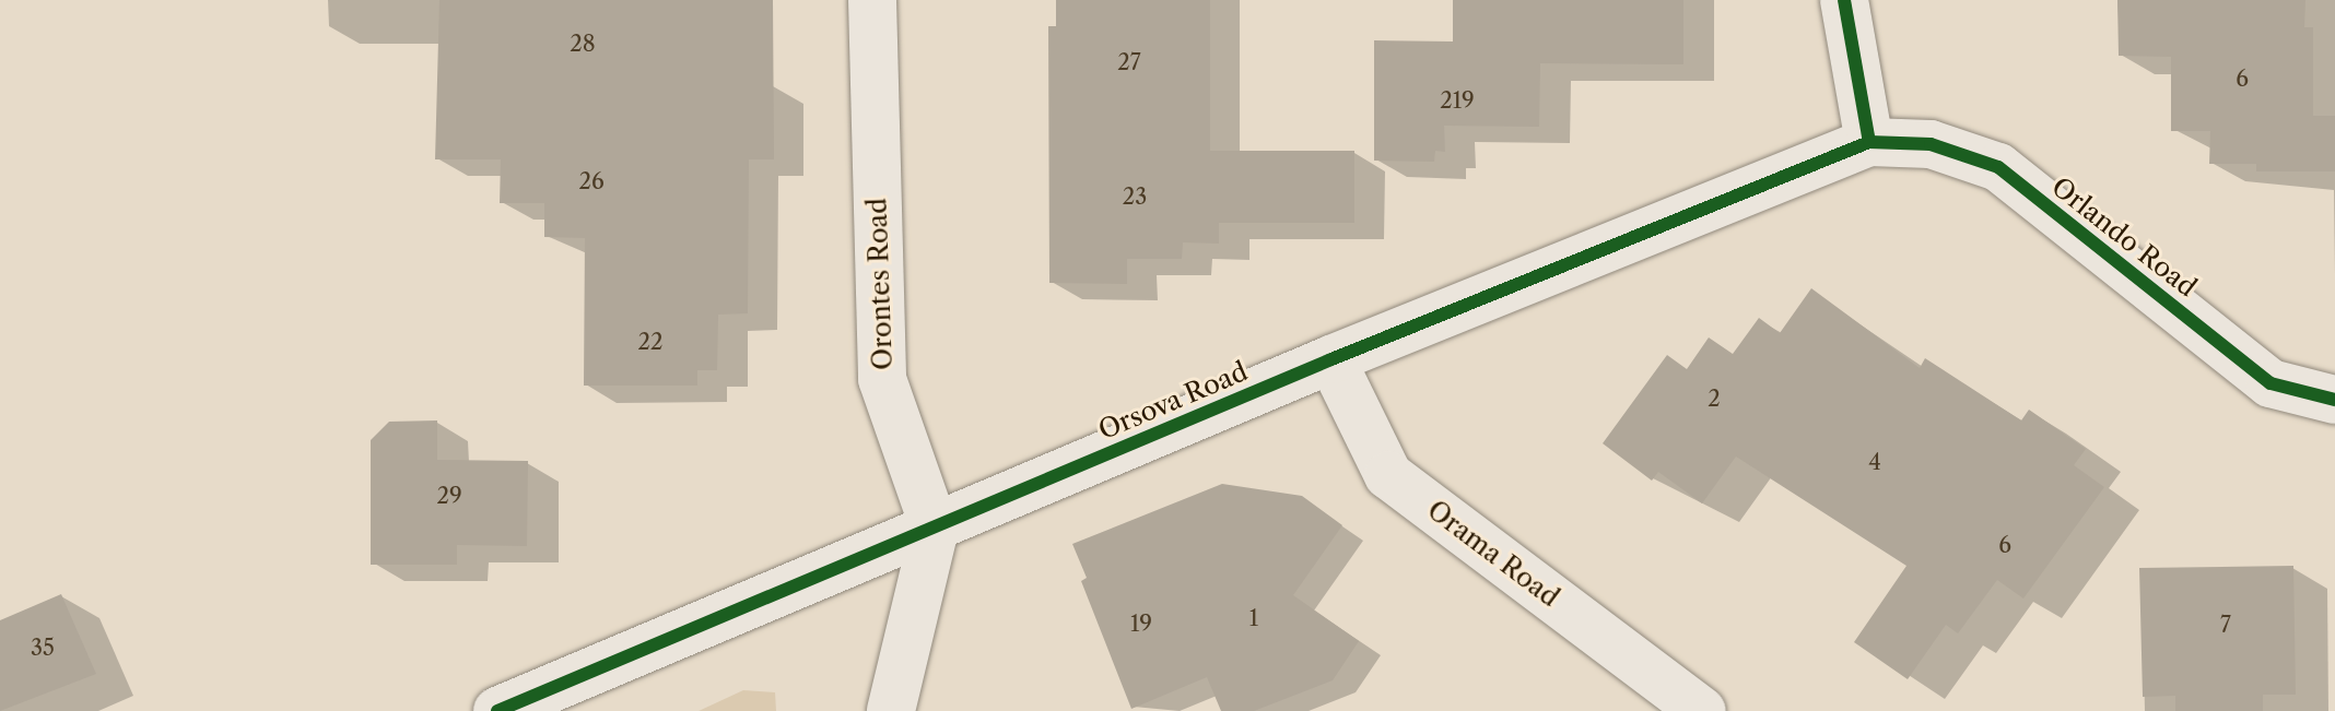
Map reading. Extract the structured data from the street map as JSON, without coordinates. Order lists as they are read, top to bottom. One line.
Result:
{"streets":{"street":["Orlando Road","Orontes Road","Orsova Road","Orama Road"]},"crossings":[["Orlando Road","Orsova Road"],["Orontes Road","Orsova Road"],["Orsova Road","Orama Road"]],"house_numbers":["28","27","6","219","26","23","22","2","4","29","6","1","19","7","35"]}
